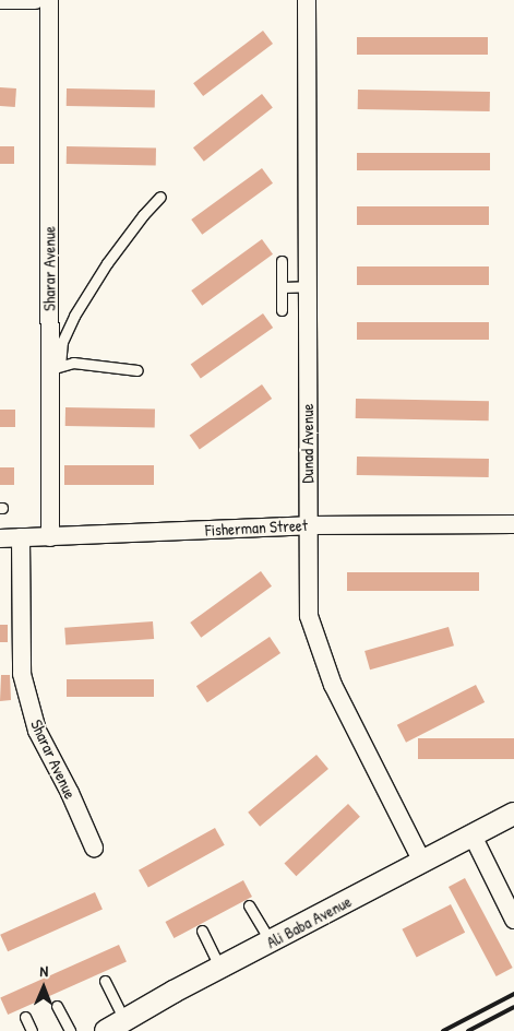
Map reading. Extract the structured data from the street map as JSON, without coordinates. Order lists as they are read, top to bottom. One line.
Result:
{"streets":{"street":["Sharar Avenue","Dunad Avenue","Fisherman Street","Ali Baba Avenue"]},"crossings":[["Sharar Avenue","Fisherman Street"],["Dunad Avenue","Fisherman Street"],["Dunad Avenue","Ali Baba Avenue"]],"north":"top"}
